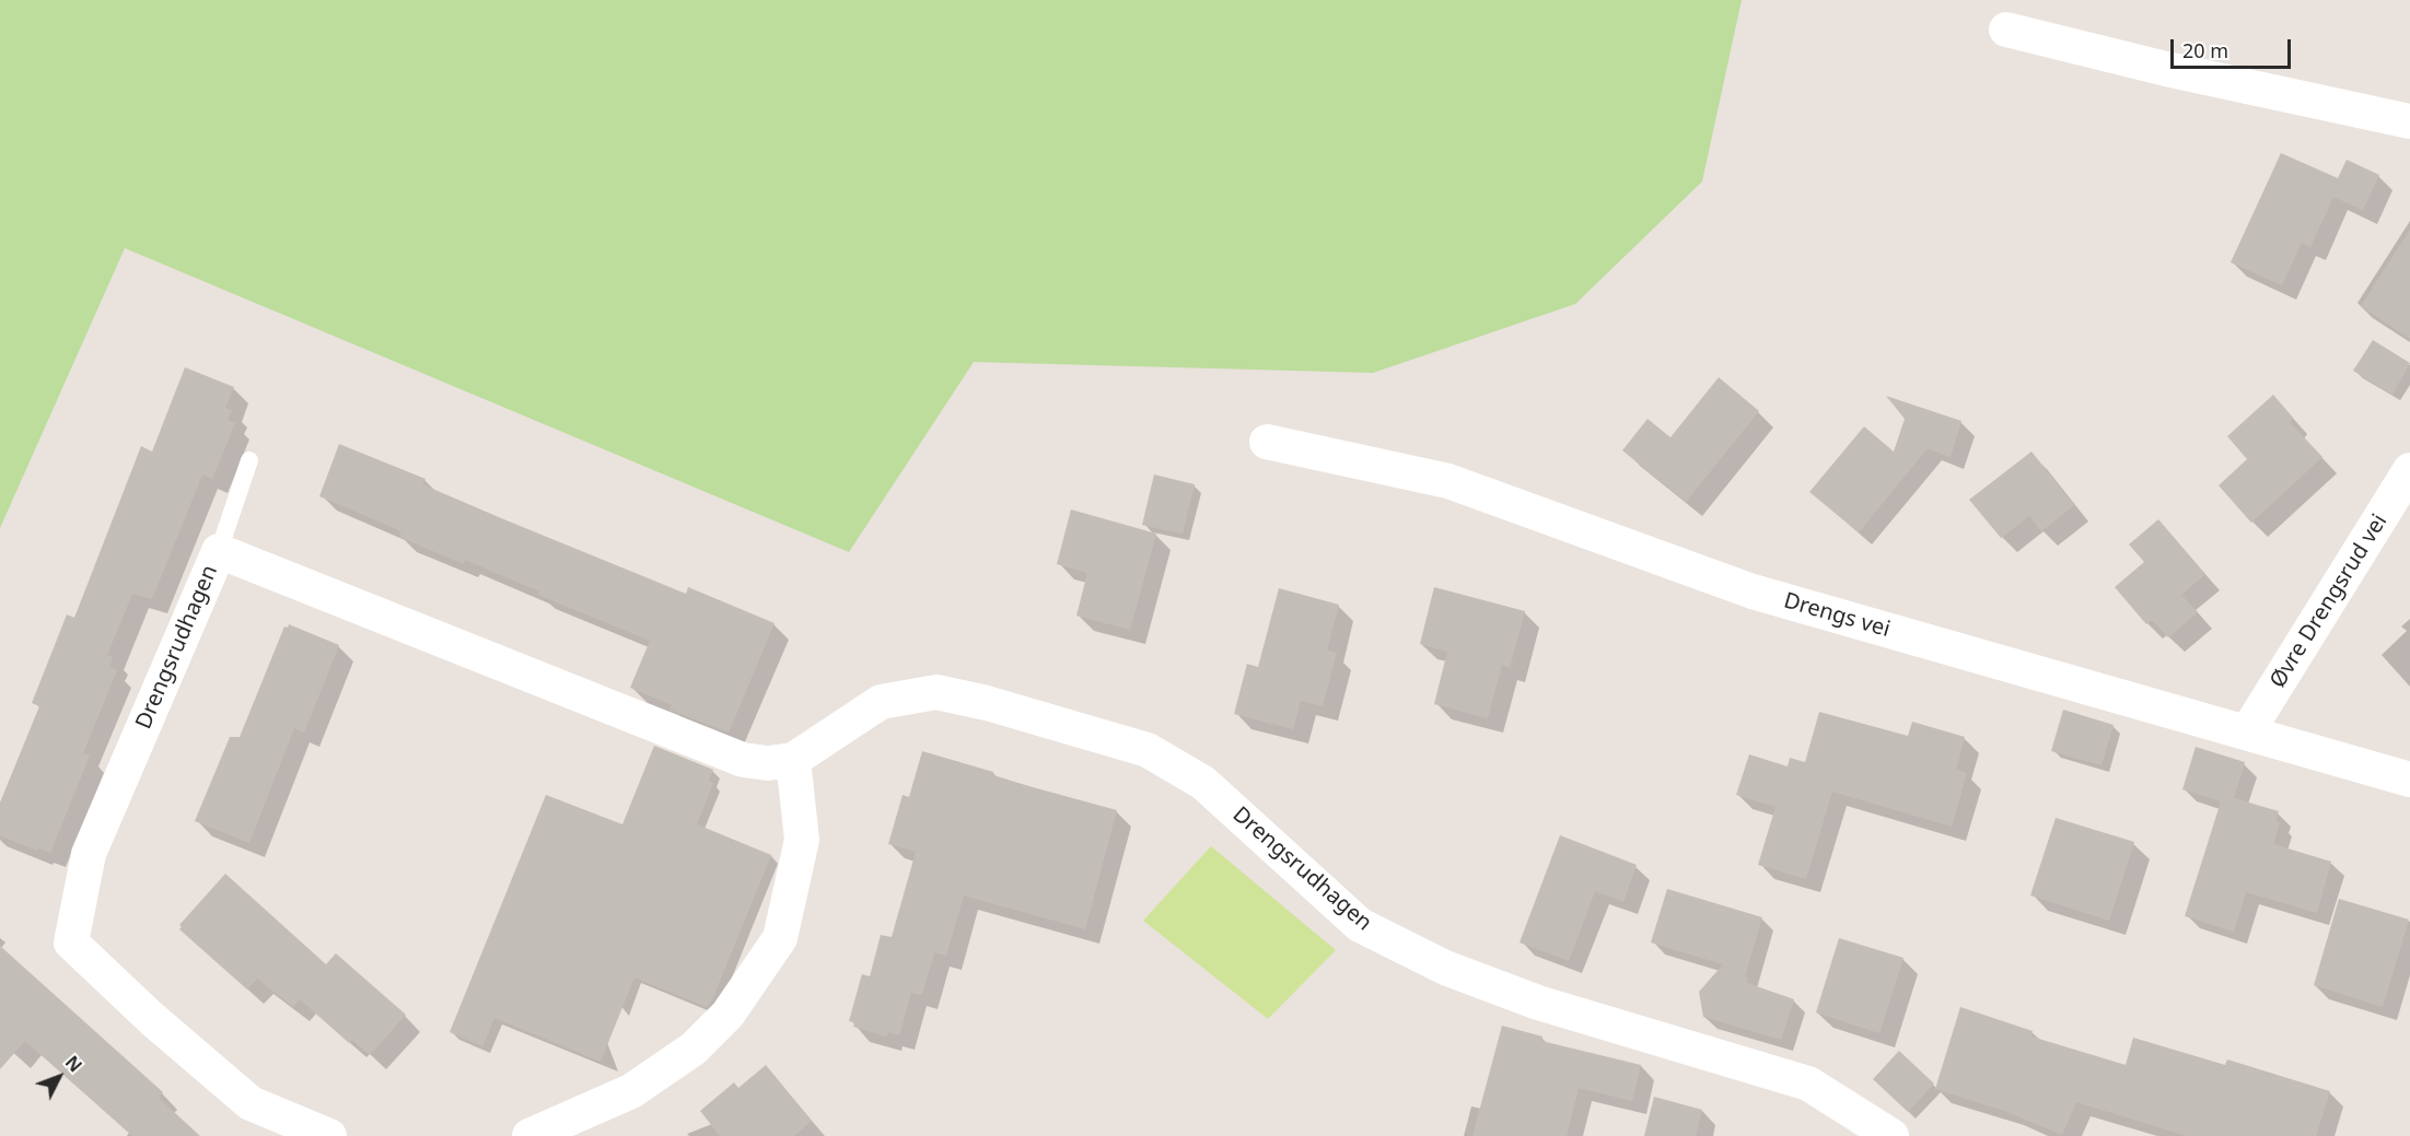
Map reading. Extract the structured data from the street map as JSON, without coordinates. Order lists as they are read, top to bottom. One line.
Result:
{"streets":{"street":["Øvre Drengsrud vei","Drengs vei","Drengsrudhagen"]},"crossings":[["Øvre Drengsrud vei","Drengs vei"]],"scale_bar":"20 m","north":"top right"}
